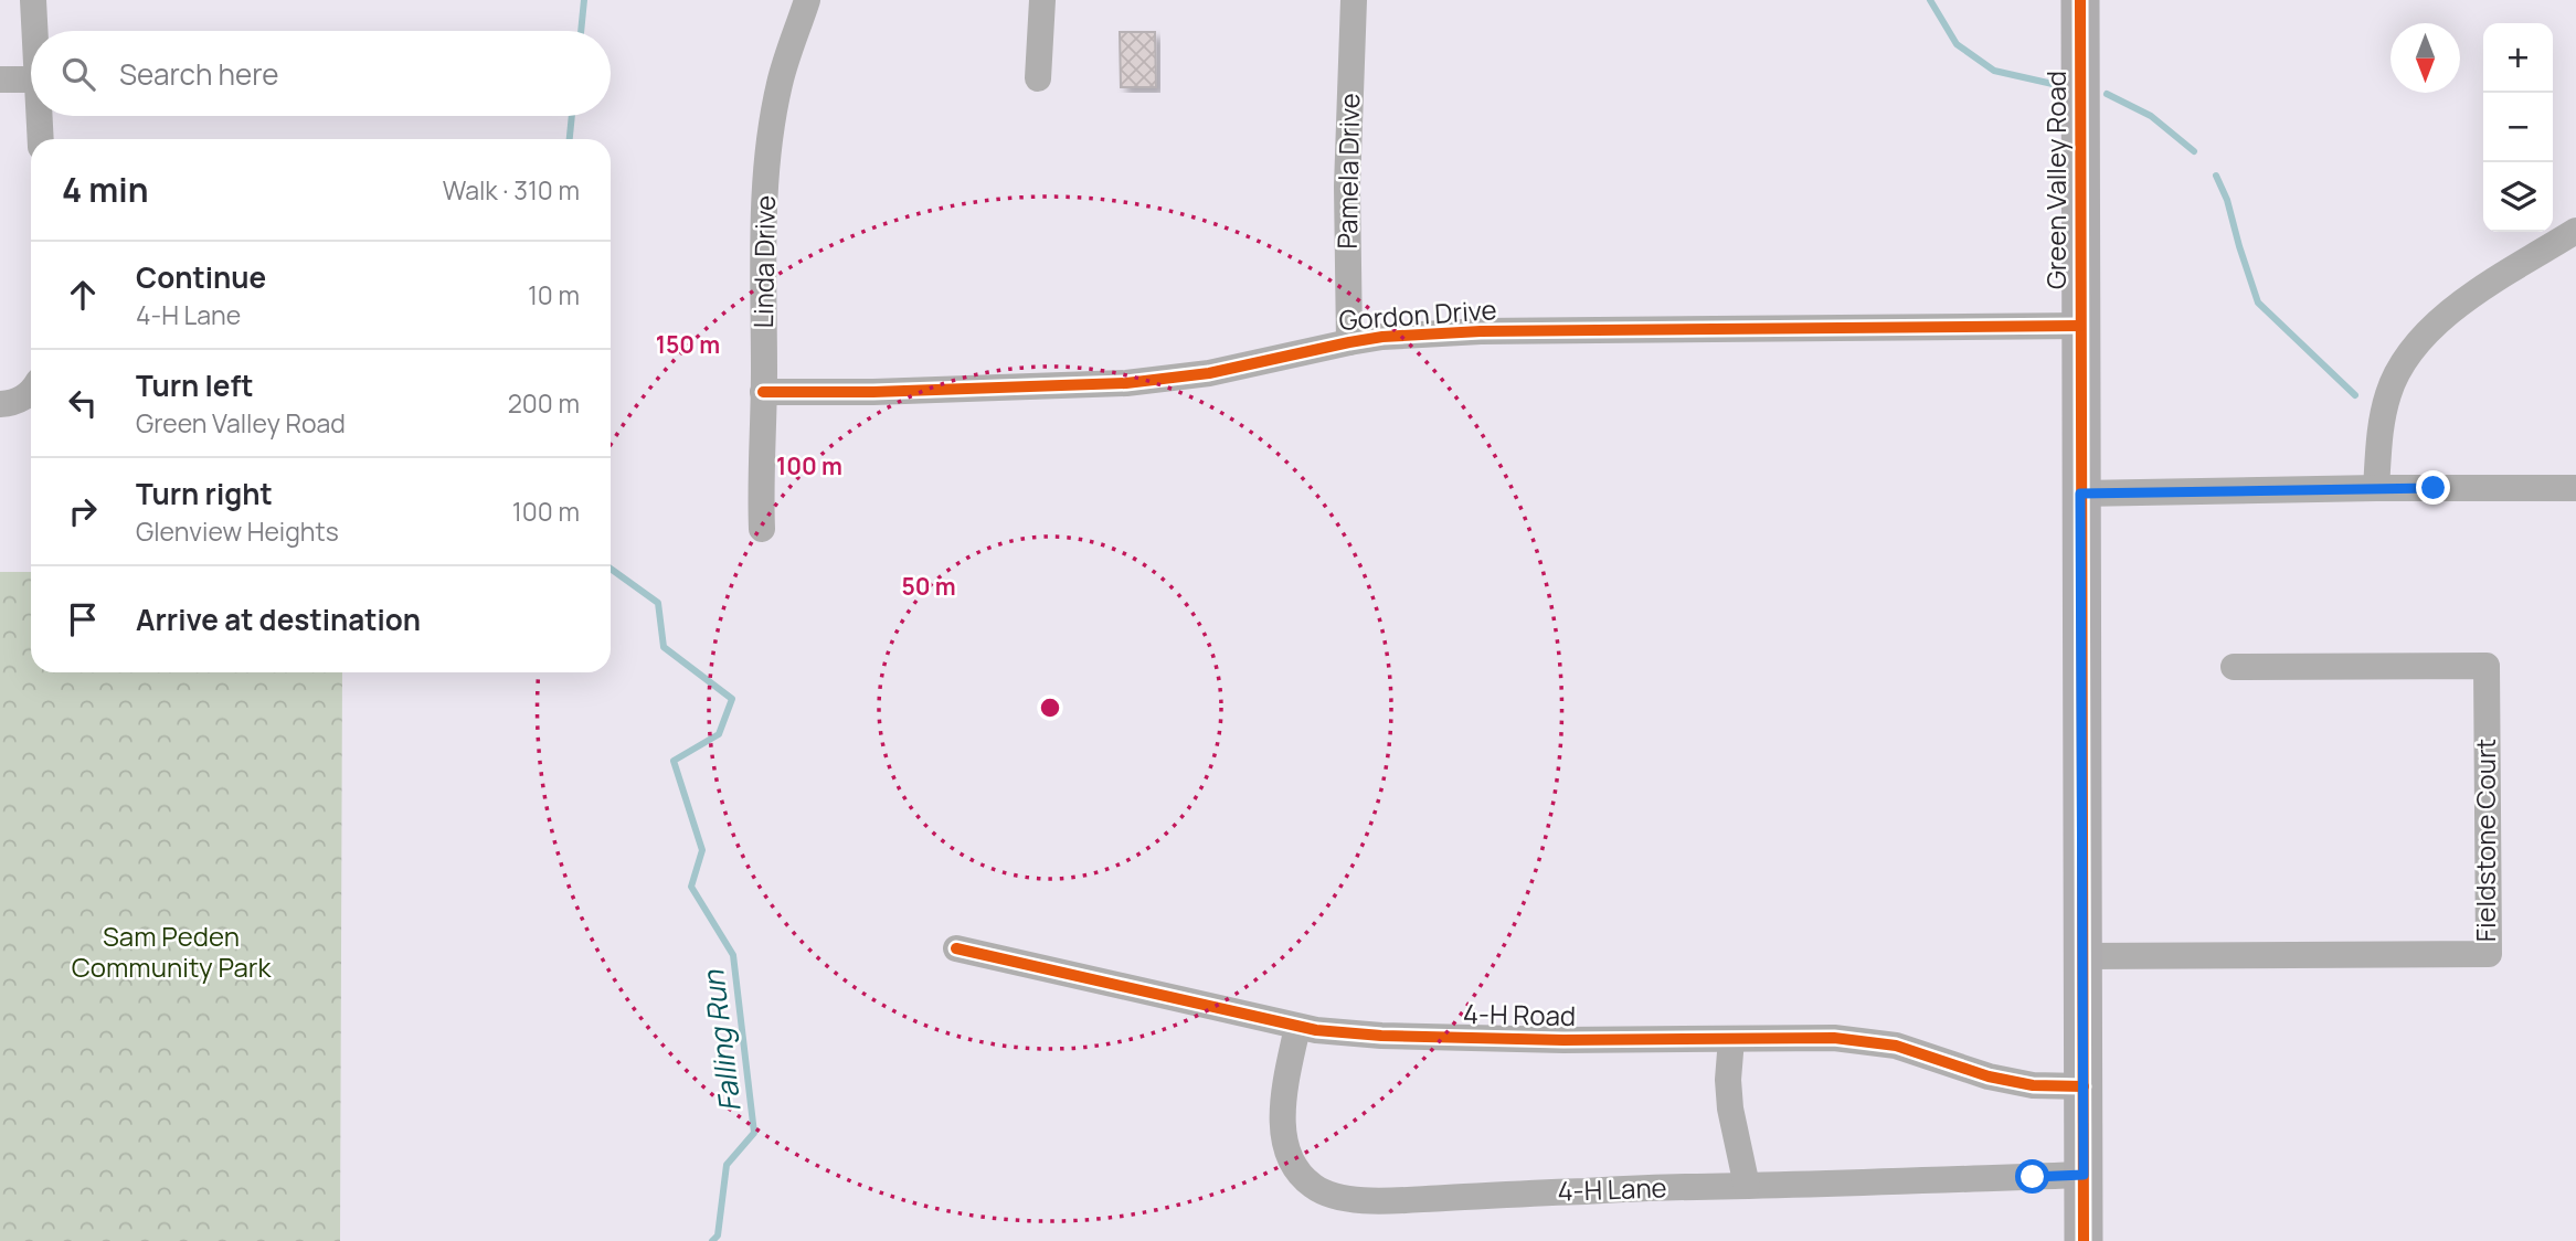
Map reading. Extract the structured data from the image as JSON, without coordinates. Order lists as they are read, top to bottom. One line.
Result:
{"streets":{"street":["Pamela Drive","Green Valley Road","Linda Drive","Gordon Drive","Fieldstone Court","4-H Road","4-H Lane"]},"crossings":[["Pamela Drive","Gordon Drive"],["Green Valley Road","Gordon Drive"],["Green Valley Road","Fieldstone Court"],["Green Valley Road","4-H Road"],["Green Valley Road","4-H Lane"],["Linda Drive","Gordon Drive"],["4-H Road","4-H Lane"]],"water":["Falling Run"],"parks":["Sam Peden Community Park"],"north":"bottom","page":{"map_buttons":["+","−"],"search":"Search here","heading":["4 min","Walk · 310 m"],"list":[["Continue","4-H Lane","10 m"],["Turn left","Green Valley Road","200 m"],["Turn right","Glenview Heights","100 m"],"Arrive at destination"]},"rings":["150 m","100 m","50 m"]}
